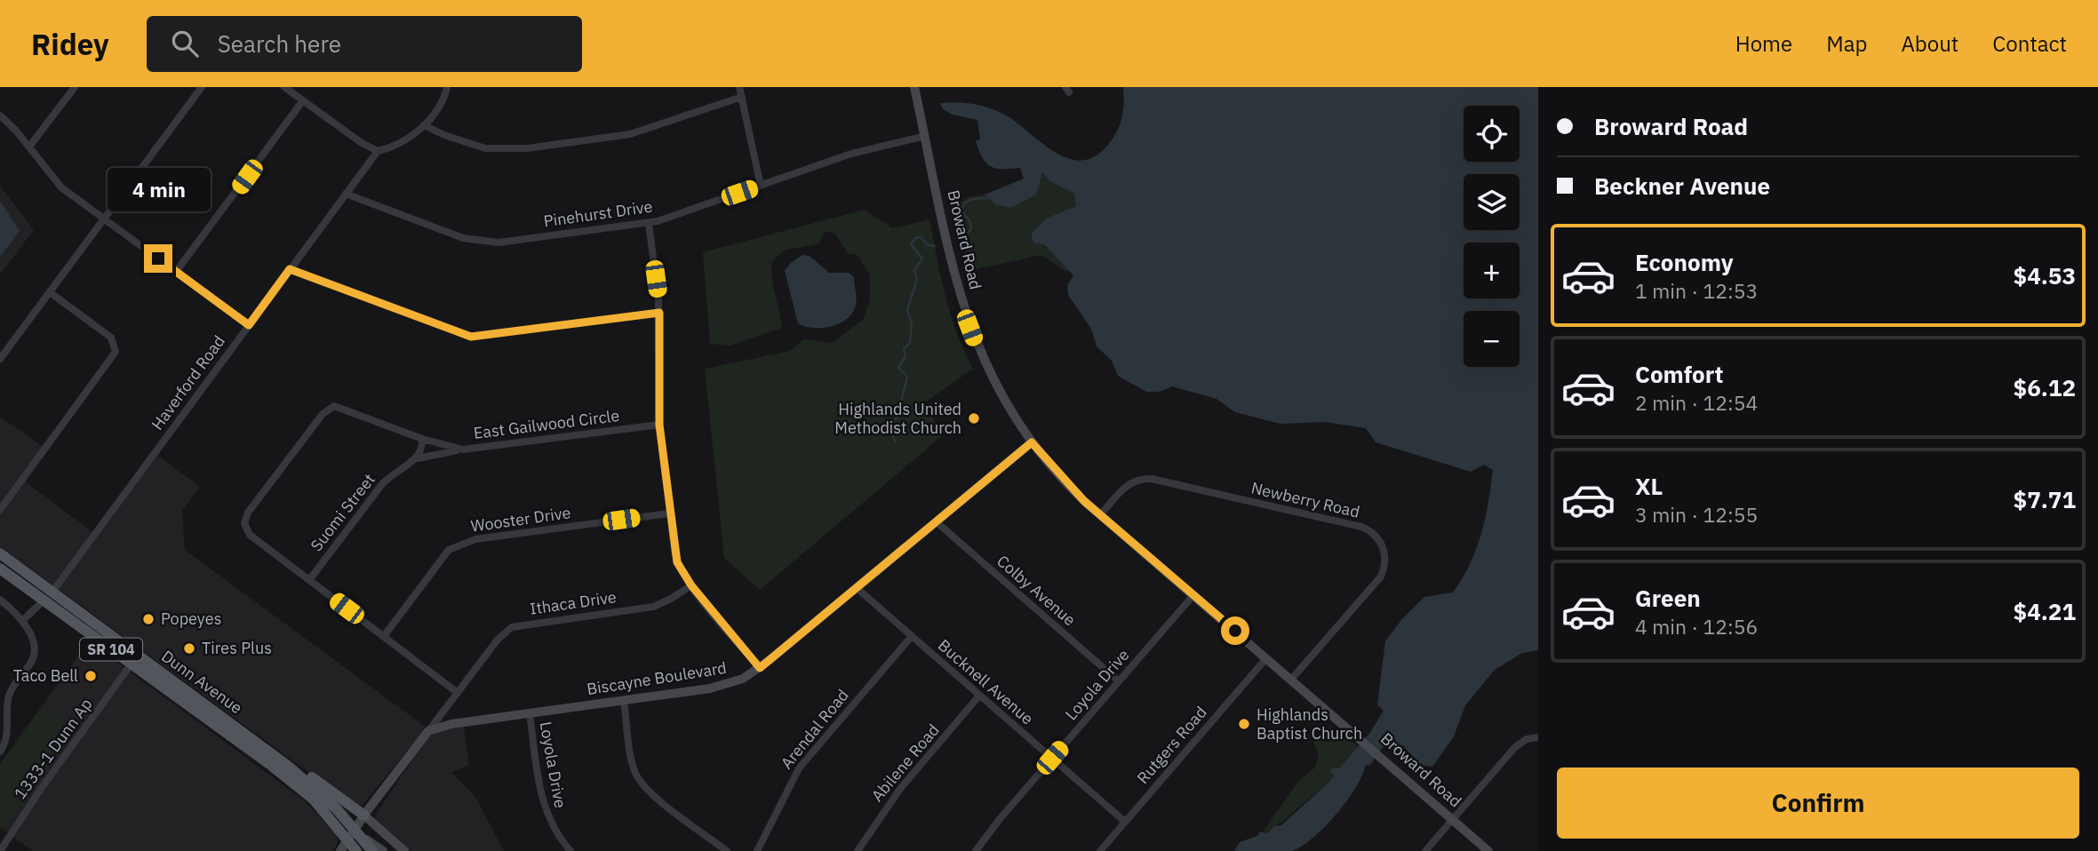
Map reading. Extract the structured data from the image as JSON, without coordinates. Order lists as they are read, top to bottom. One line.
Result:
{"streets":{"main road":["SR 104","Dunn Avenue"],"street":["Pinehurst Drive","Broward Road","Haverford Road","East Gailwood Circle","Newberry Road","Suomi Street","Wooster Drive","Colby Avenue","Ithaca Drive","Biscayne Boulevard","Bucknell Avenue","Loyola Drive","Arendal Road","Rutgers Road","1333-1 Dunn Ap","Abilene Road"]},"crossings":[["Pinehurst Drive","Broward Road"],["Pinehurst Drive","Haverford Road"],["Broward Road","Newberry Road"],["Broward Road","Biscayne Boulevard"],["Broward Road","Loyola Drive"],["Broward Road","Rutgers Road"],["Haverford Road","Dunn Avenue"],["East Gailwood Circle","Suomi Street"],["Colby Avenue","Biscayne Boulevard"],["Colby Avenue","Loyola Drive"],["Ithaca Drive","Biscayne Boulevard"],["Biscayne Boulevard","Bucknell Avenue"],["Biscayne Boulevard","Loyola Drive"],["Dunn Avenue","1333-1 Dunn Ap"],["Bucknell Avenue","Loyola Drive"],["Bucknell Avenue","Arendal Road"],["Bucknell Avenue","Rutgers Road"],["Bucknell Avenue","Abilene Road"]],"places":["Highlands United Methodist Church","Popeyes","Tires Plus","Taco Bell","Highlands Baptist Church"],"page":{"header":"Ridey","search":"Search here","nav":["Home","Map","About","Contact"],"banner":["Broward Road","Beckner Avenue"],"map_buttons":["+","−"],"bubble":"4 min","list":[{"name":"Economy","note":"1 min · 12:53","value":"$4.53"},{"name":"Comfort","note":"2 min · 12:54","value":"$6.12"},{"name":"XL","note":"3 min · 12:55","value":"$7.71"},{"name":"Green","note":"4 min · 12:56","value":"$4.21"}],"buttons":"Confirm"}}
